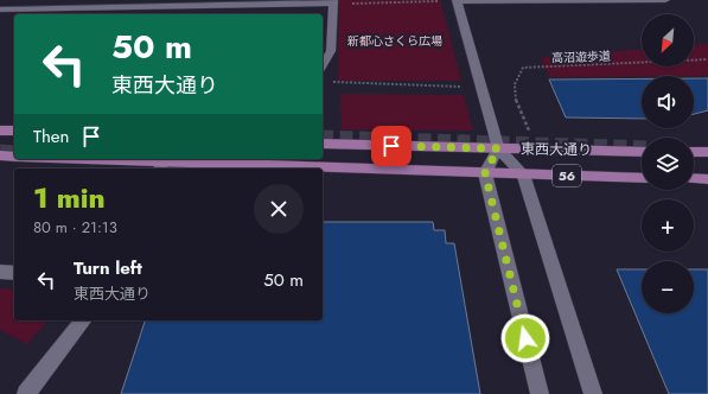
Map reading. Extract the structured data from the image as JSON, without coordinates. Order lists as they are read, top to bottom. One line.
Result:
{"streets":{"main road":["東西大通り","56"],"path":["高沼遊歩道"]},"parks":["新都心さくら広場"],"north":"bottom left","page":{"map_buttons":["+","−"],"turn":["50 m","東西大通り"],"then":"Then","heading":["1 min","80 m · 21:13"],"list":[{"name":"Turn left","note":"東西大通り","value":"50 m"}]}}
